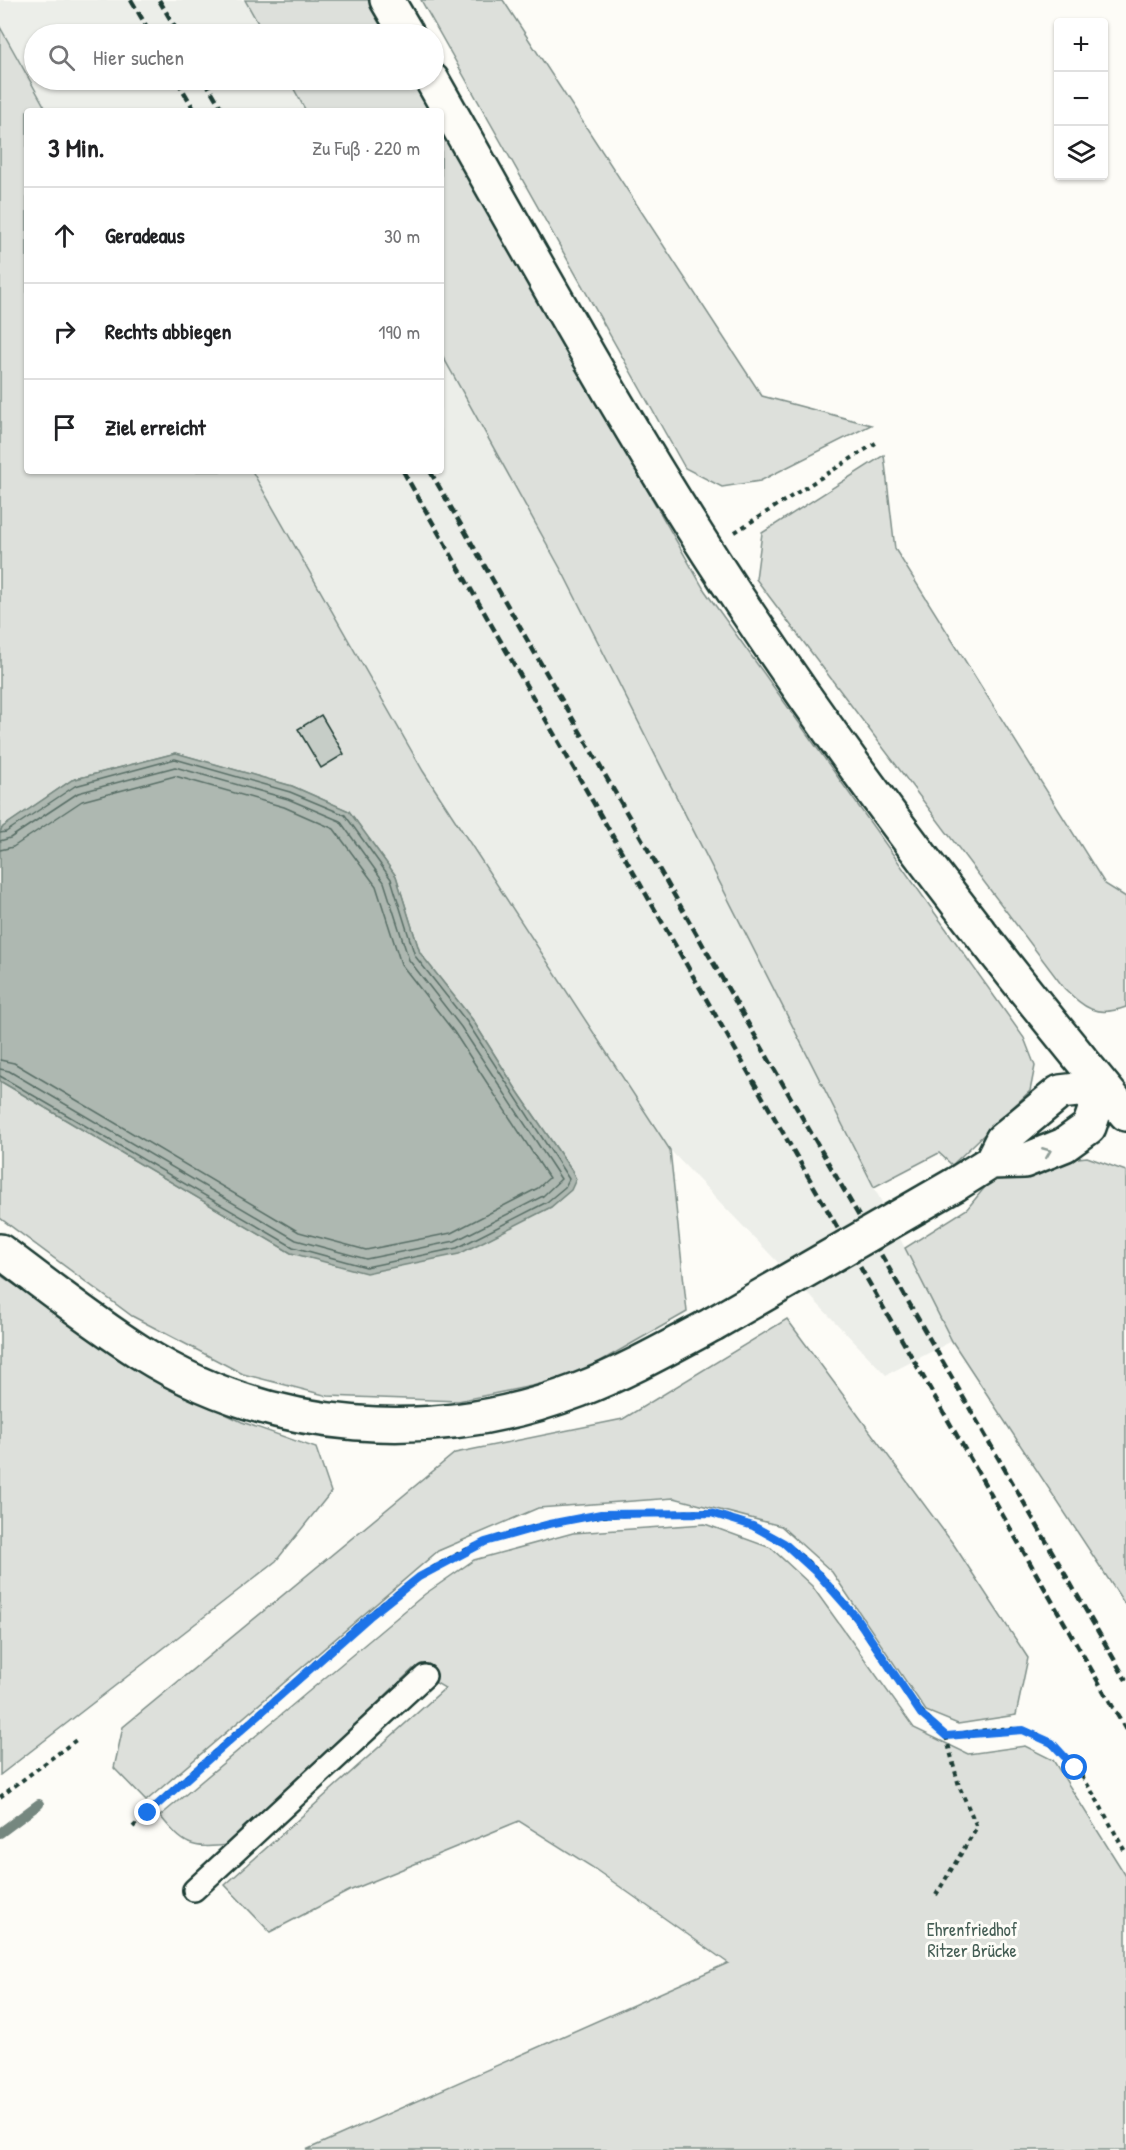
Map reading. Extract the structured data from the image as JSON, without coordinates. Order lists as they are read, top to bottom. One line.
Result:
{"parks":["Ehrenfriedhof Ritzer Brücke"],"page":{"map_buttons":["+","−"],"search":"Hier suchen","heading":["3 Min.","Zu Fuß · 220 m"],"list":[["Geradeaus","30 m"],["Rechts abbiegen","190 m"],"Ziel erreicht"]}}
